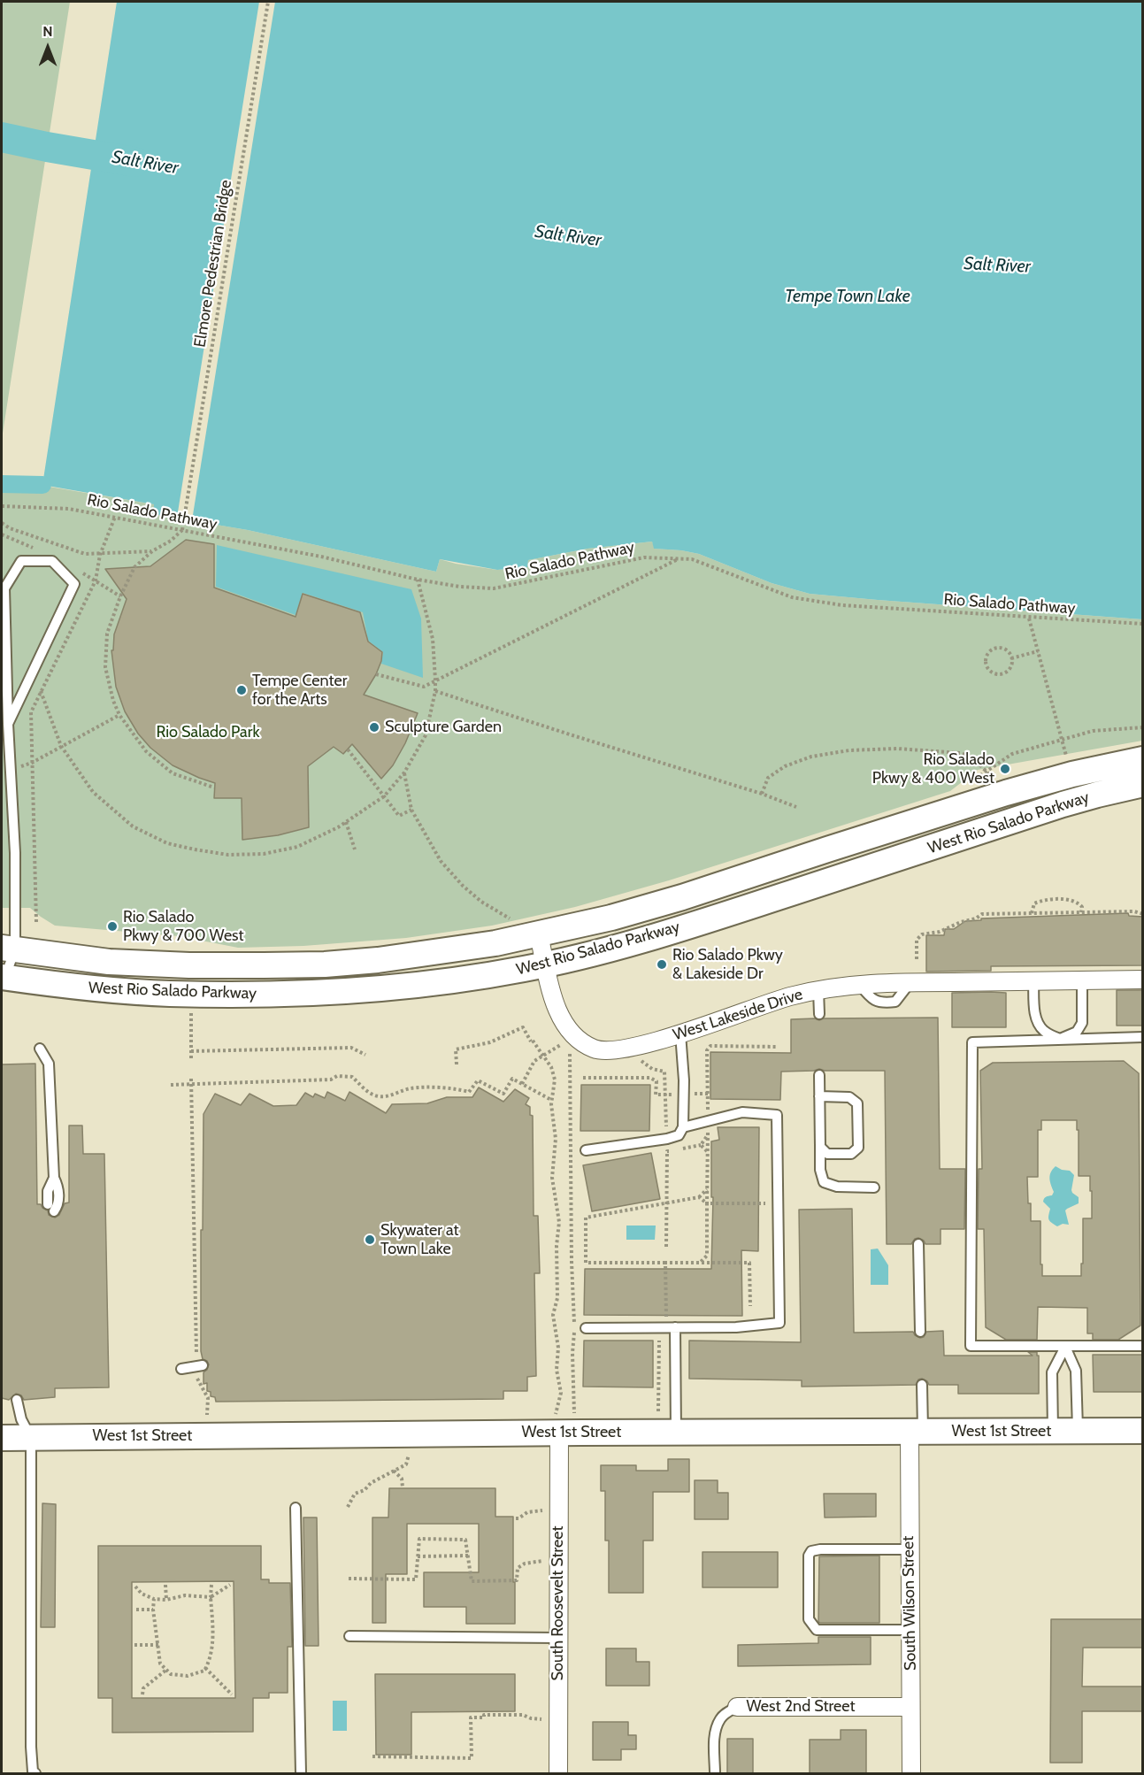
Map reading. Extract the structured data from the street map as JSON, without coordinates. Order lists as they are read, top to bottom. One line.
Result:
{"streets":{"main road":["West Rio Salado Parkway","West 1st Street"],"street":["West Lakeside Drive","South Roosevelt Street","South Wilson Street","West 2nd Street"],"path":["Elmore Pedestrian Bridge","Rio Salado Pathway"]},"crossings":[["Elmore Pedestrian Bridge","Rio Salado Pathway"],["West Rio Salado Parkway","West Lakeside Drive"],["West 1st Street","South Roosevelt Street"],["West 1st Street","South Wilson Street"],["South Wilson Street","West 2nd Street"]],"water":["Salt River","Tempe Town Lake"],"parks":["Rio Salado Park"],"places":["Tempe Center for the Arts","Sculpture Garden","Rio Salado Pkwy & 400 West","Rio Salado Pkwy & 700 West","Rio Salado Pkwy & Lakeside Dr","Skywater at Town Lake"],"north":"top"}
